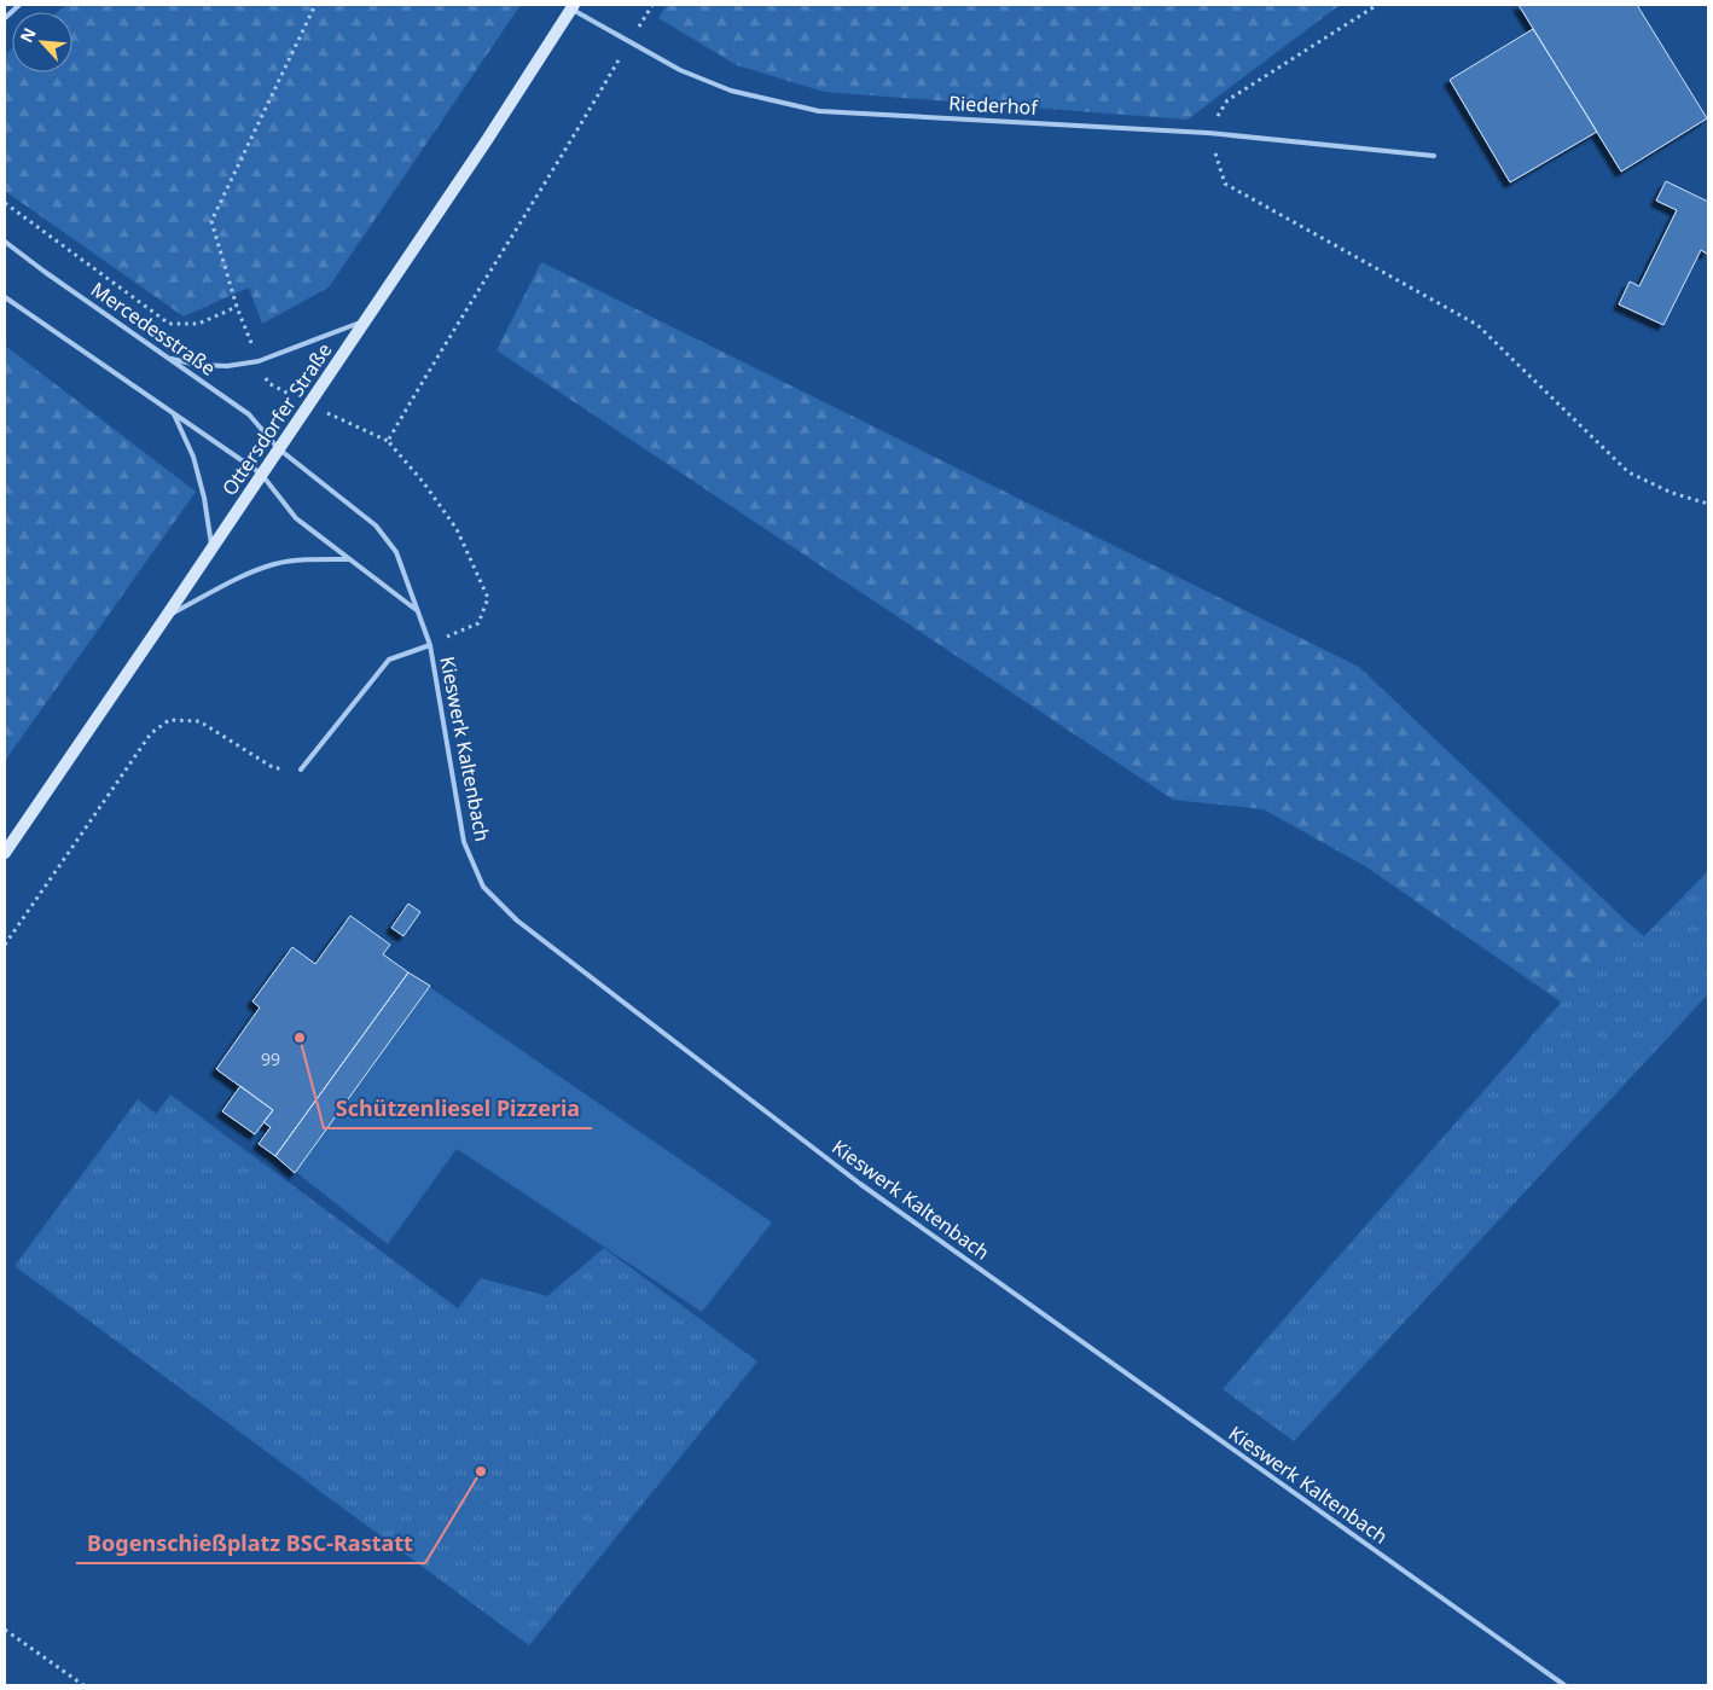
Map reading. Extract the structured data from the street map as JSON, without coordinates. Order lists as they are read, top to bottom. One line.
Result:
{"streets":{"street":["Ottersdorfer Straße"],"lane":["Riederhof","Mercedesstraße","Kieswerk Kaltenbach"]},"crossings":[["Riederhof","Ottersdorfer Straße"],["Mercedesstraße","Ottersdorfer Straße"],["Mercedesstraße","Kieswerk Kaltenbach"],["Ottersdorfer Straße","Kieswerk Kaltenbach"]],"places":["Schützenliesel Pizzeria","Bogenschießplatz BSC-Rastatt"],"house_numbers":["99"],"north":"top left"}
